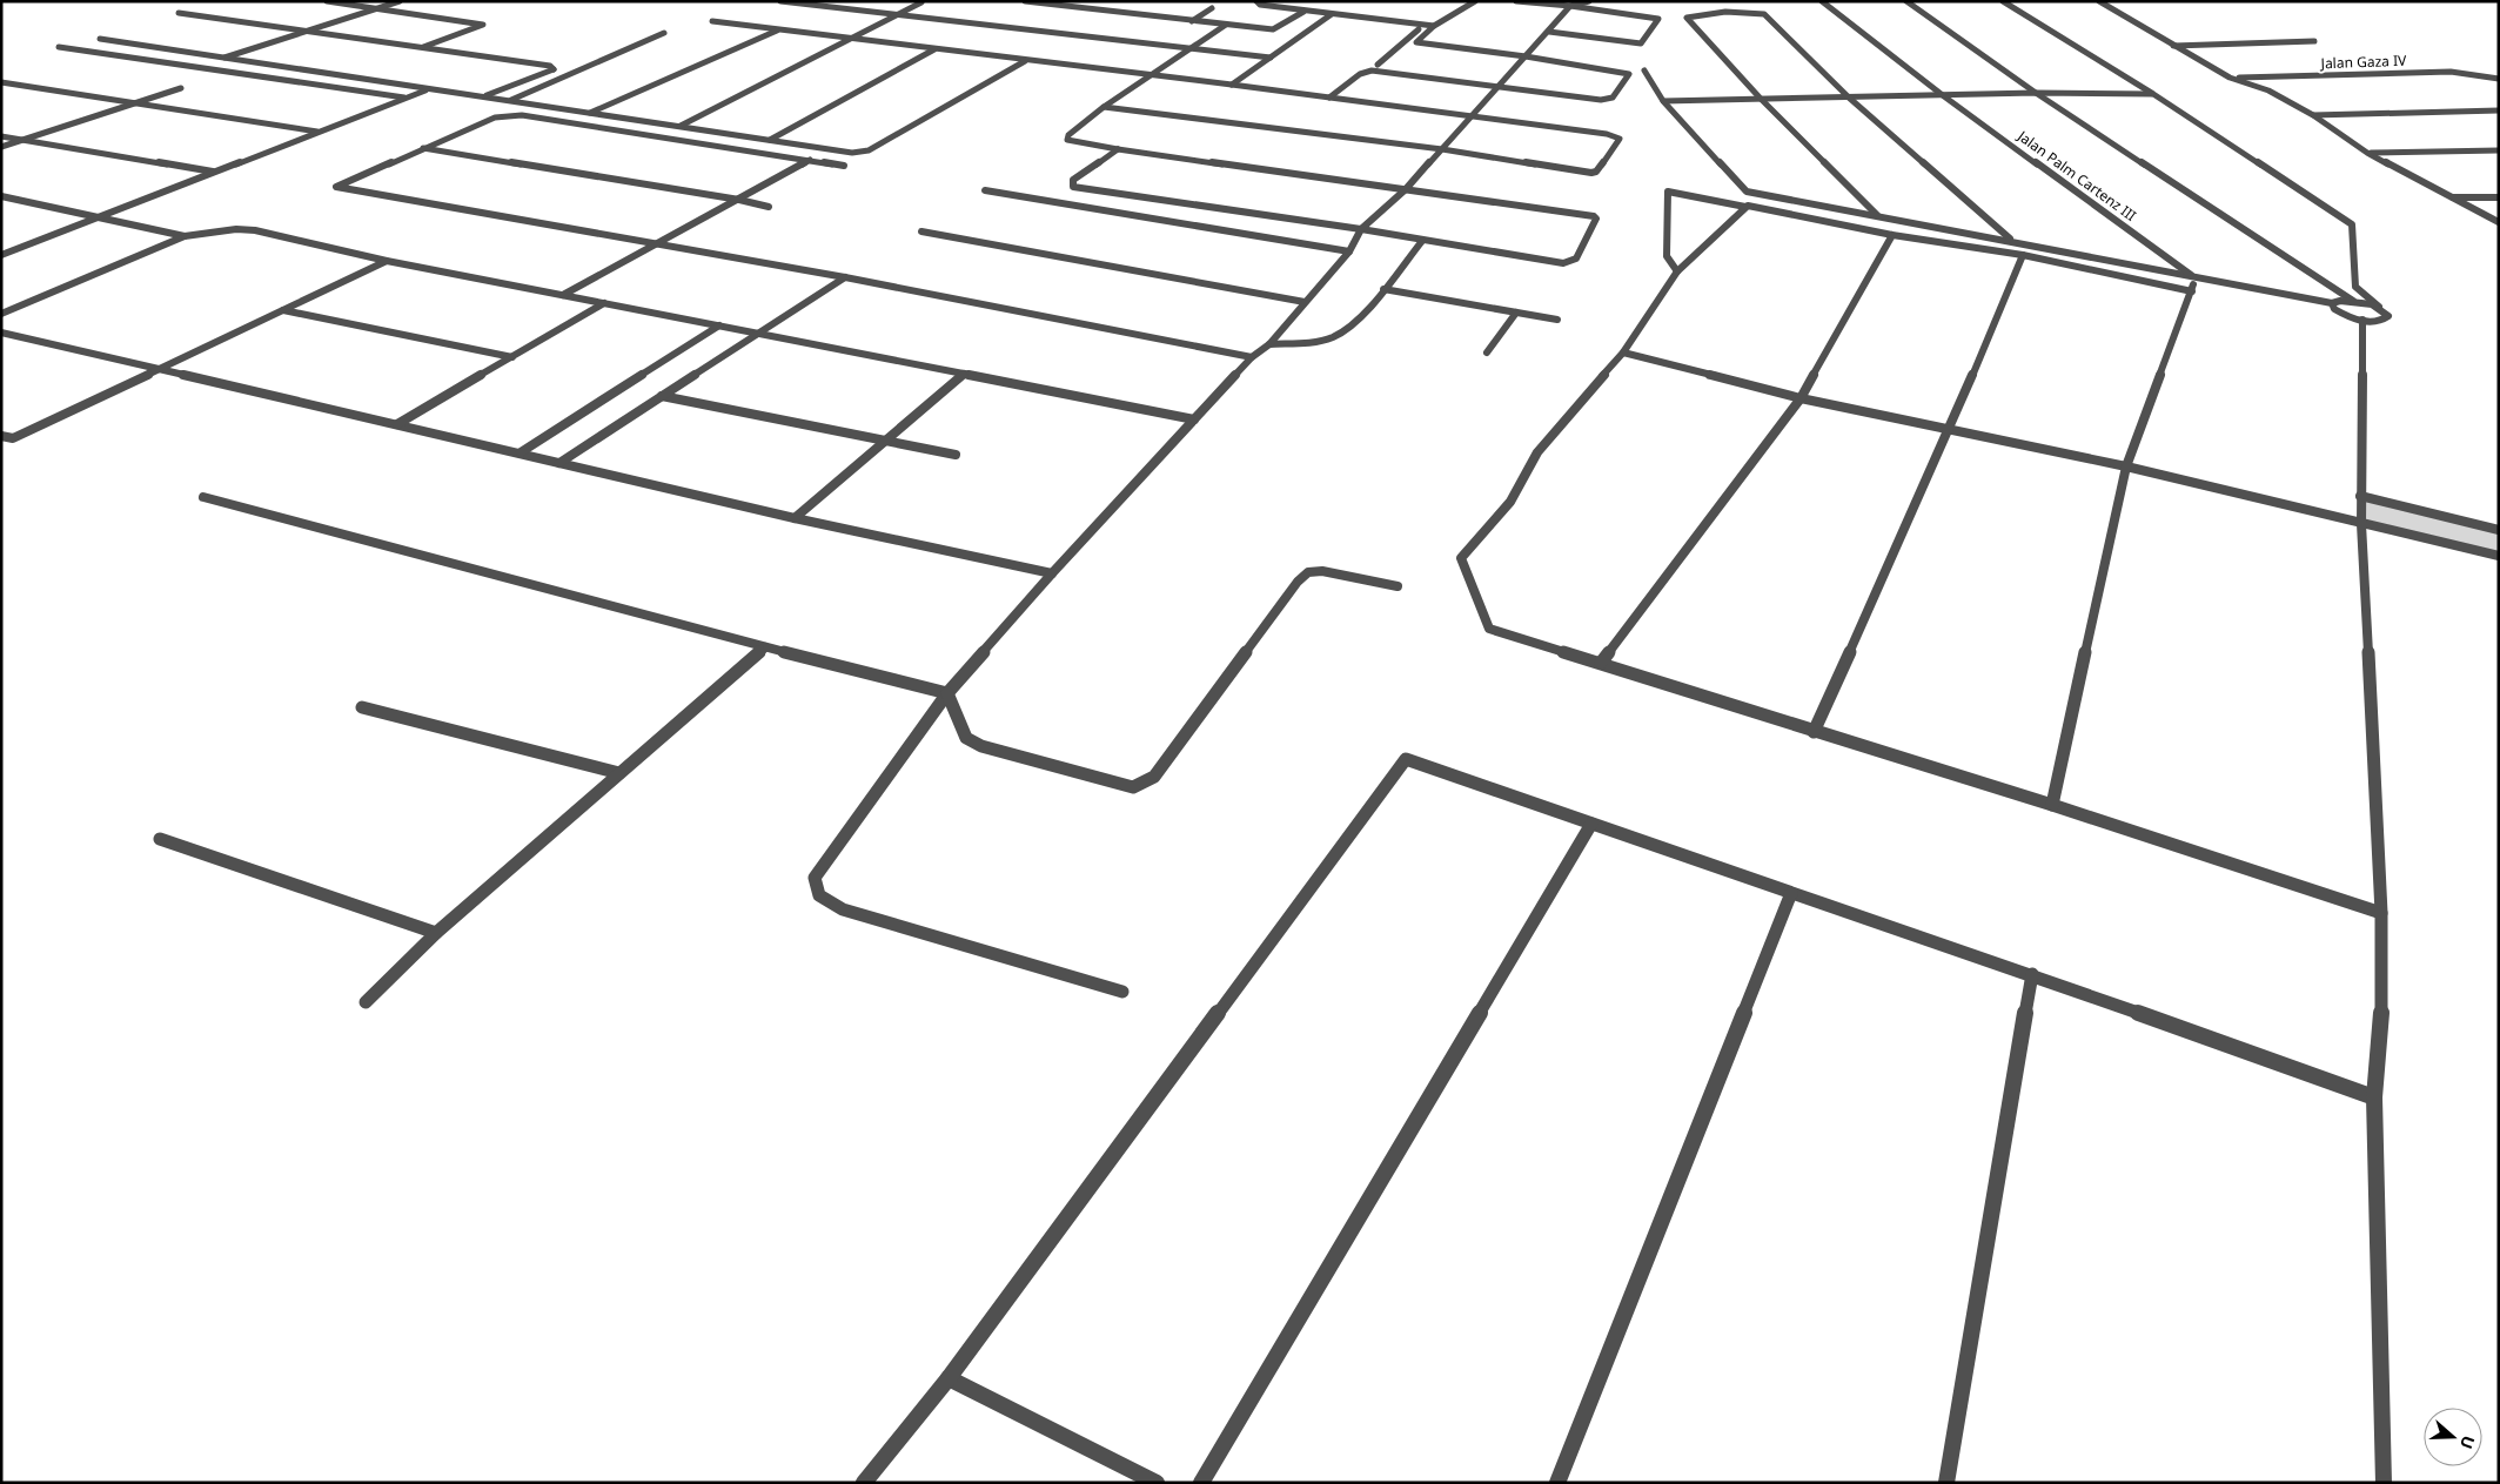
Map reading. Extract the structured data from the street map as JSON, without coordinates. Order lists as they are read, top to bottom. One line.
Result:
{"streets":{"street":["Jalan Gaza IV","Jalan Palm Cartenz III"]},"north":"right"}
